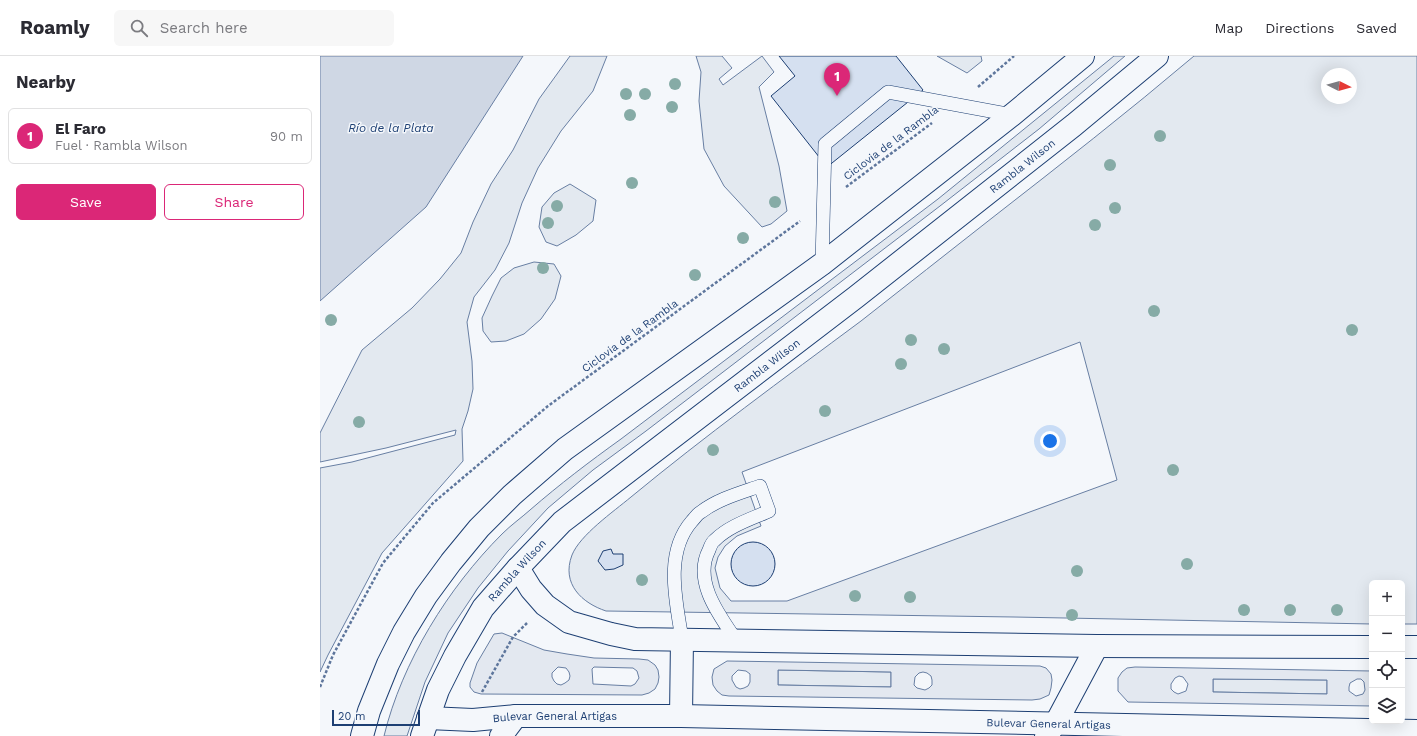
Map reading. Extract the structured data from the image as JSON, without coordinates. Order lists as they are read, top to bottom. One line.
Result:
{"streets":{"main road":["Rambla Wilson","Bulevar General Artigas"],"path":["Ciclovia de la Rambla"]},"crossings":[["Rambla Wilson","Bulevar General Artigas"]],"water":["Río de la Plata"],"scale_bar":"20 m","north":"right","page":{"header":"Roamly","search":"Search here","nav":["Map","Directions","Saved"],"heading":"Nearby","pins":"1","list":[{"mark":"1","name":"El Faro","note":"Fuel · Rambla Wilson","value":"90 m"}],"buttons":["Save","Share"],"map_buttons":["+","−"],"scale":"20 m"}}
